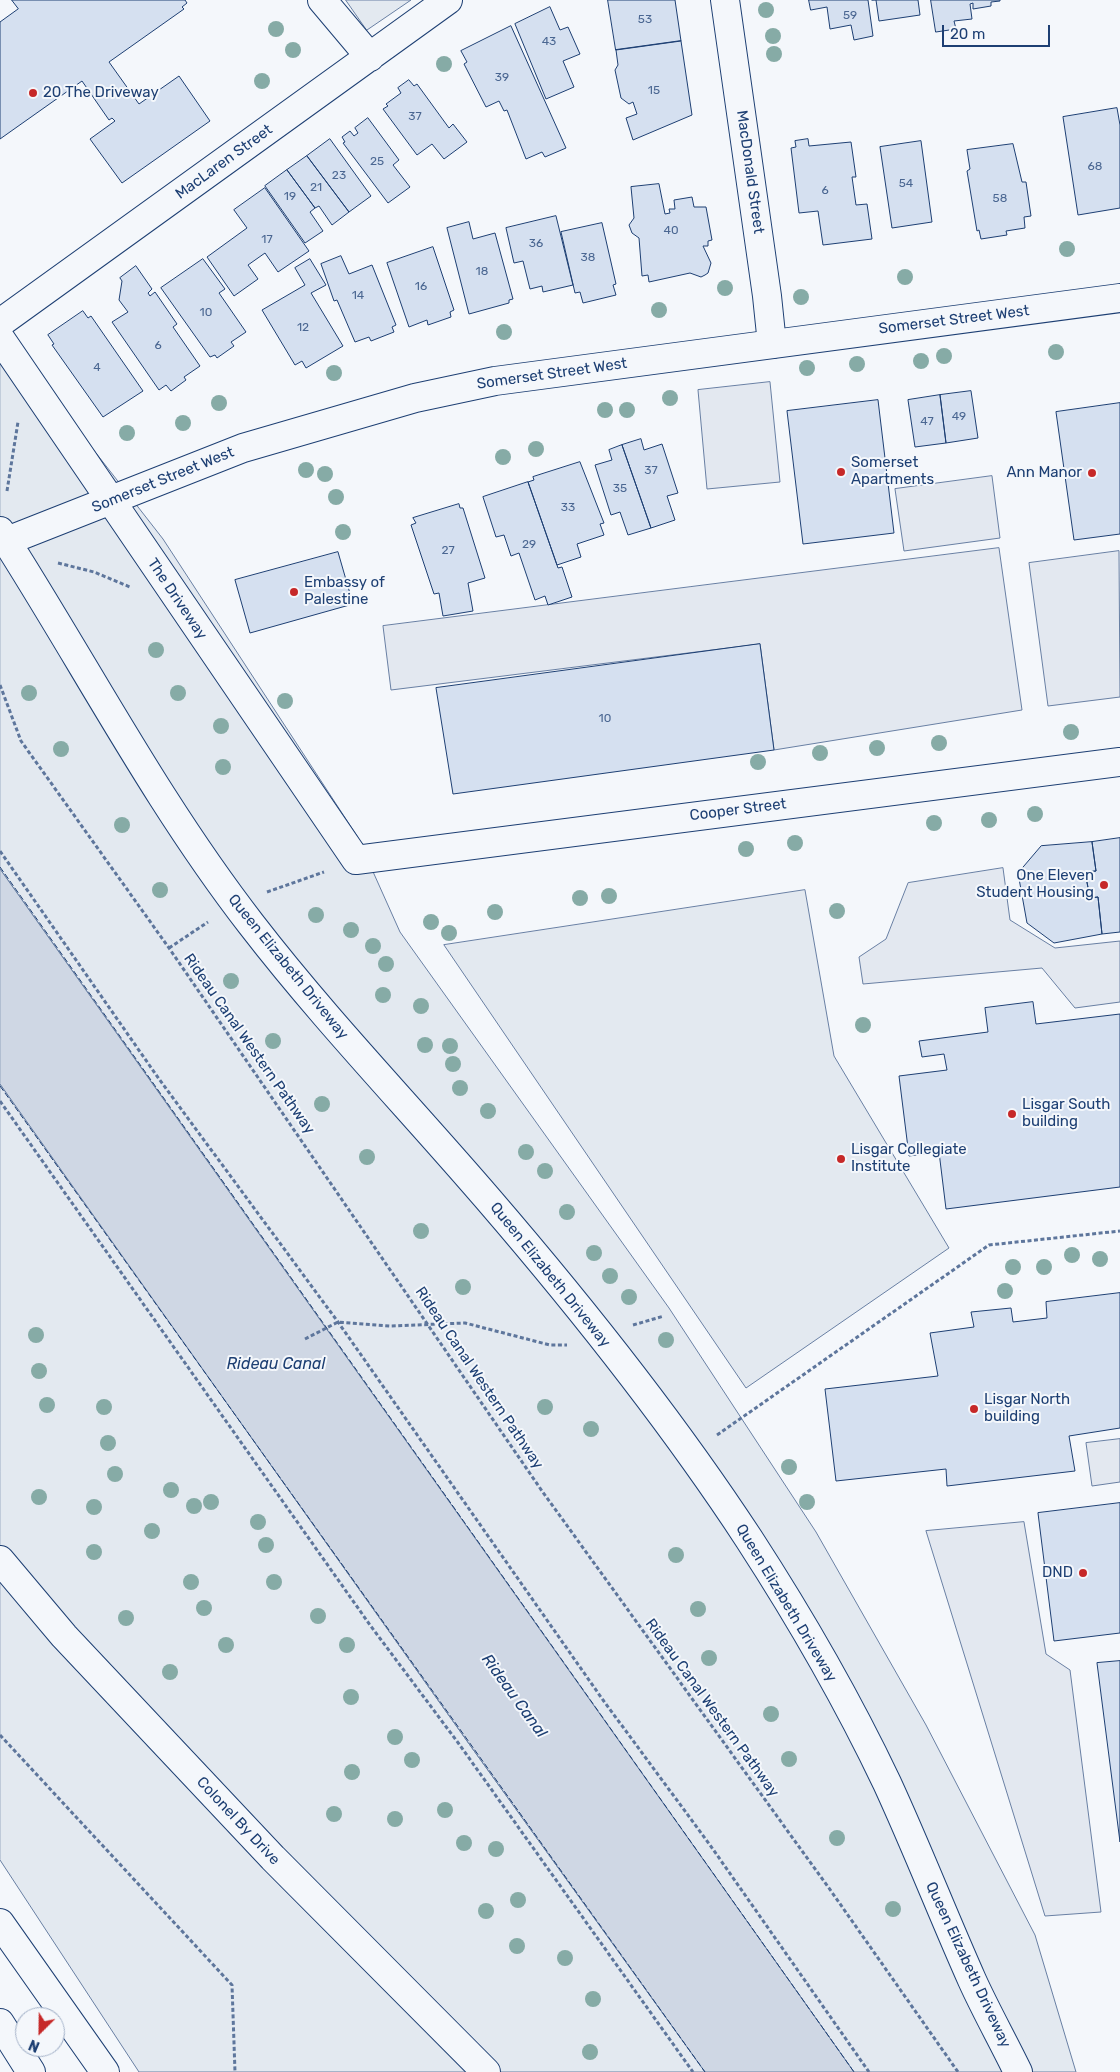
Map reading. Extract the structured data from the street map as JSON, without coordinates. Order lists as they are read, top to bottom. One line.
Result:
{"streets":{"street":["MacLaren Street","MacDonald Street","Somerset Street West","The Driveway","Cooper Street","Queen Elizabeth Driveway","Colonel By Drive"],"path":["Rideau Canal Western Pathway"]},"crossings":[["MacDonald Street","Somerset Street West"],["Somerset Street West","The Driveway"],["Somerset Street West","Queen Elizabeth Driveway"],["The Driveway","Cooper Street"]],"water":["Rideau Canal"],"places":["20 The Driveway","Somerset Apartments","Ann Manor","Embassy of Palestine","One Eleven Student Housing","Lisgar South building","Lisgar Collegiate Institute","Lisgar North building","DND"],"house_numbers":["59","53","43","39","15","37","25","68","23","54","21","6","19","58","40","17","36","38","18","16","14","10","12","6","4","49","47","37","35","33","29","27","10"],"scale_bar":"20 m","north":"bottom left"}
